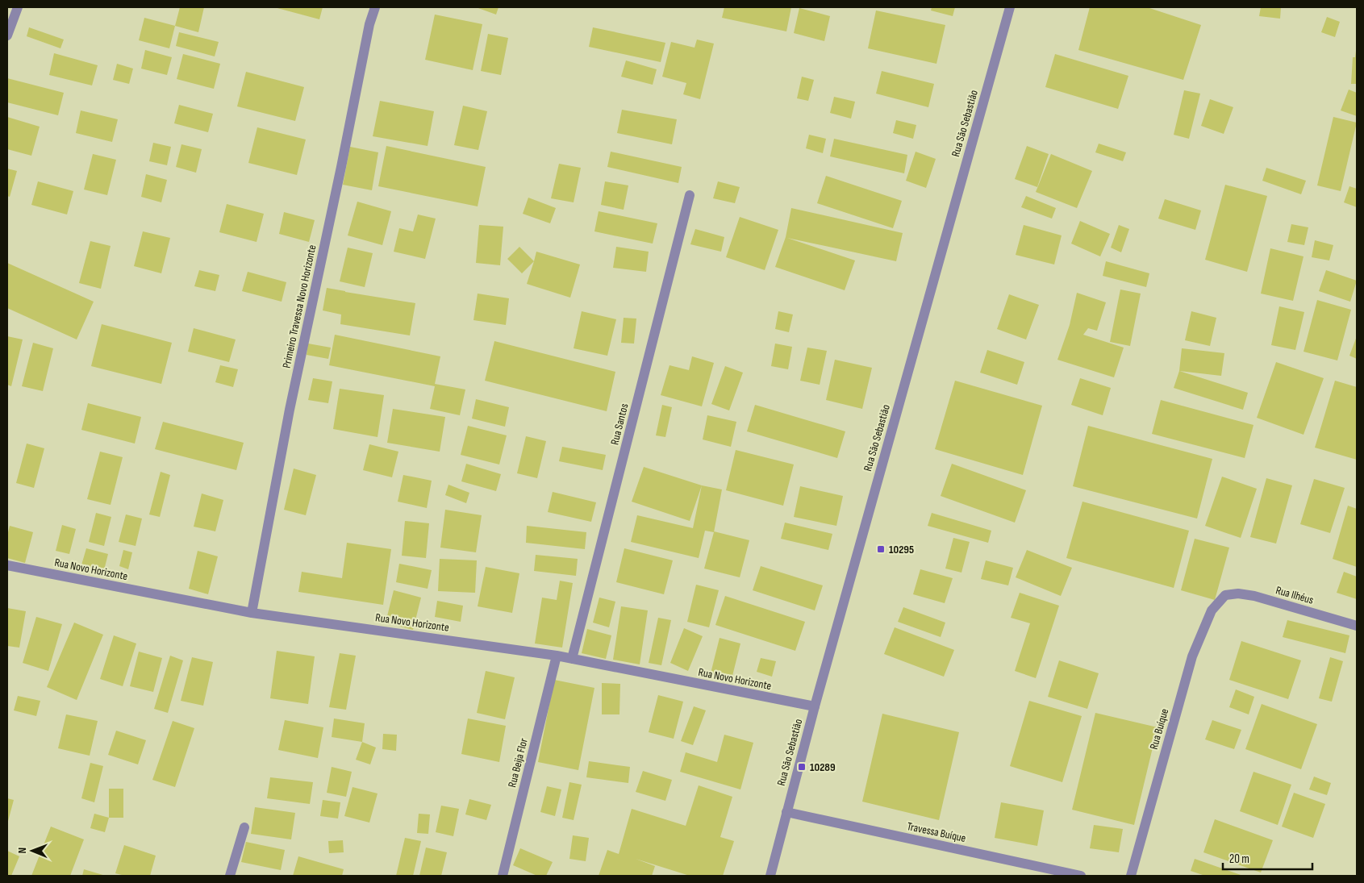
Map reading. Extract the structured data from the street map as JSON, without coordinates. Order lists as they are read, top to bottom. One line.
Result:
{"streets":{"street":["Rua São Sebastião","Primeiro Travessa Novo Horizonte","Rua Santos","Rua Novo Horizonte","Rua Ilhéus","Rua Buíque","Rua Beija Flor","Travessa Buíque"]},"crossings":[["Rua São Sebastião","Rua Novo Horizonte"],["Rua São Sebastião","Travessa Buíque"],["Primeiro Travessa Novo Horizonte","Rua Novo Horizonte"],["Rua Santos","Rua Novo Horizonte"],["Rua Novo Horizonte","Rua Beija Flor"],["Rua Ilhéus","Rua Buíque"]],"places":{"transit":["10295","10289"]},"scale_bar":"20 m","north":"left"}
